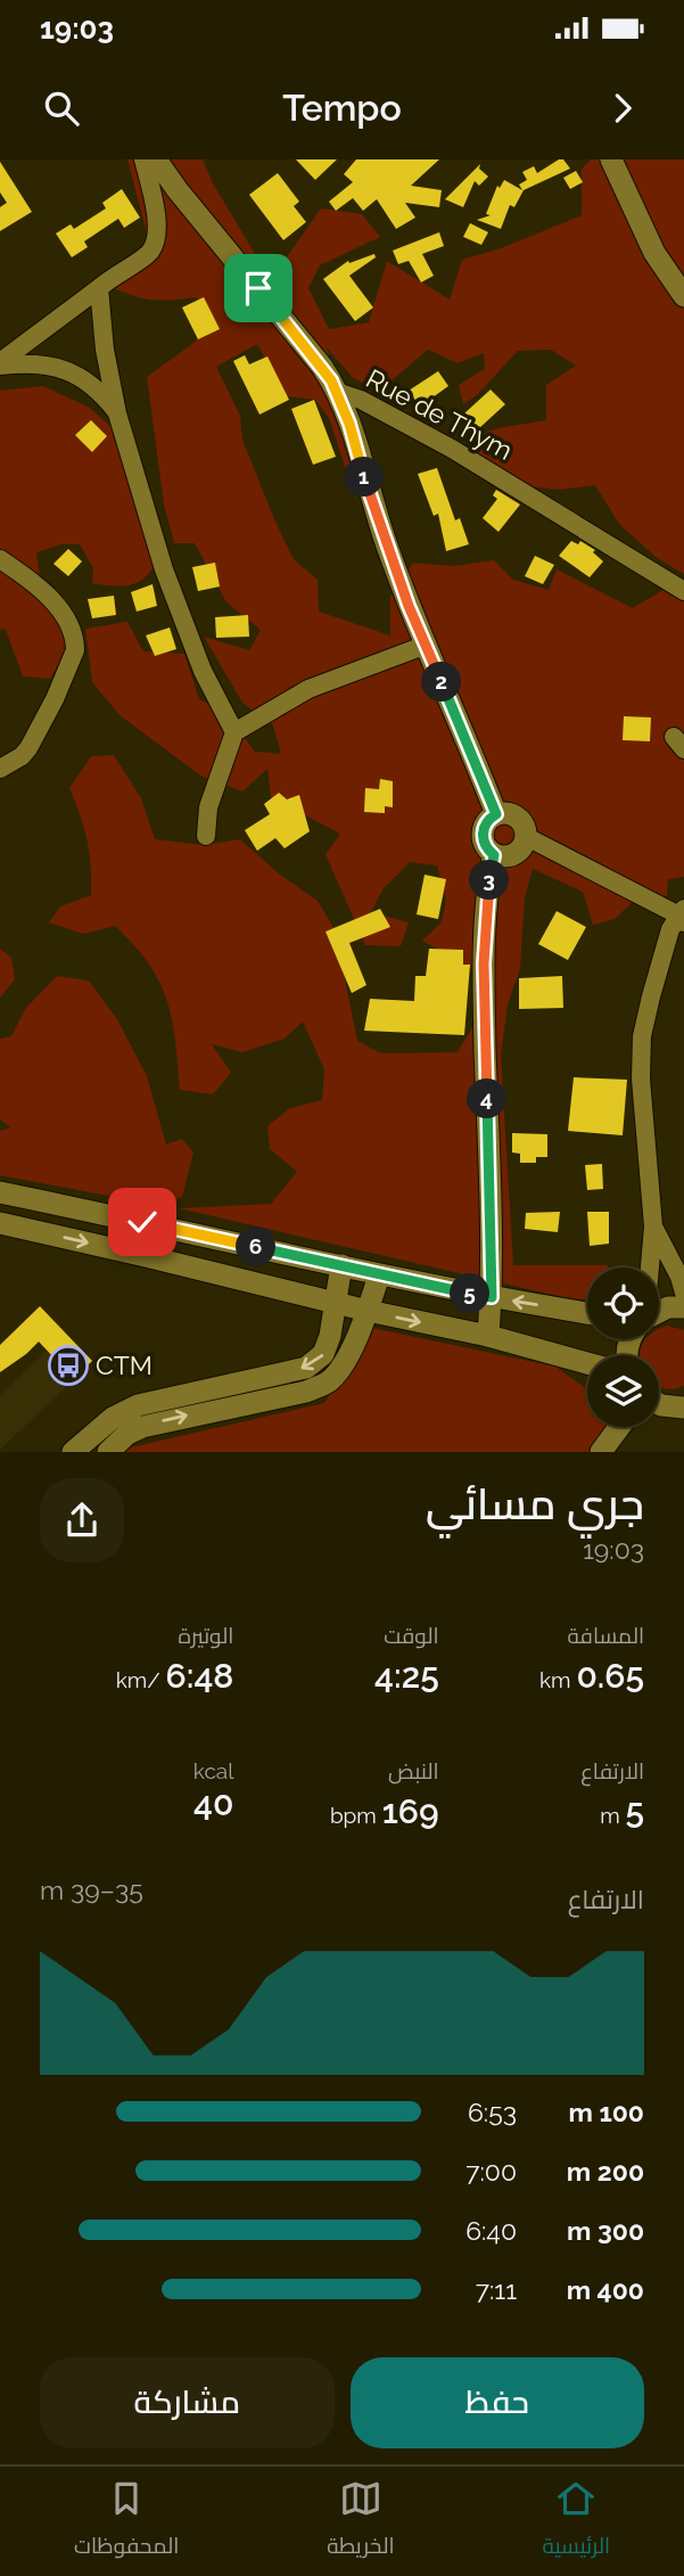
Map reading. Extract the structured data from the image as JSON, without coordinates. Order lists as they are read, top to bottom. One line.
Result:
{"streets":{"street":["Rue de Thym"]},"places":{"bus stop":["CTM"]},"page":{"status":"19:03","header":"Tempo","pins":["1","2","3","4","6","5"],"heading":["جري مسائي","19:03"],"stats":[["المسافة","0.65 km"],["الوقت","4:25"],["الوتيرة","6:48 /km"],["الارتفاع","5 m"],["النبض","169 bpm"],["kcal","40"]],"chart":["الارتفاع","35–39 m"],"list":[{"name":"100 m","note":"6:53"},{"name":"200 m","note":"7:00"},{"name":"300 m","note":"6:40"},{"name":"400 m","note":"7:11"}],"buttons":["حفظ","مشاركة"],"tabs":["الرئيسية","الخريطة","المحفوظات"]}}
